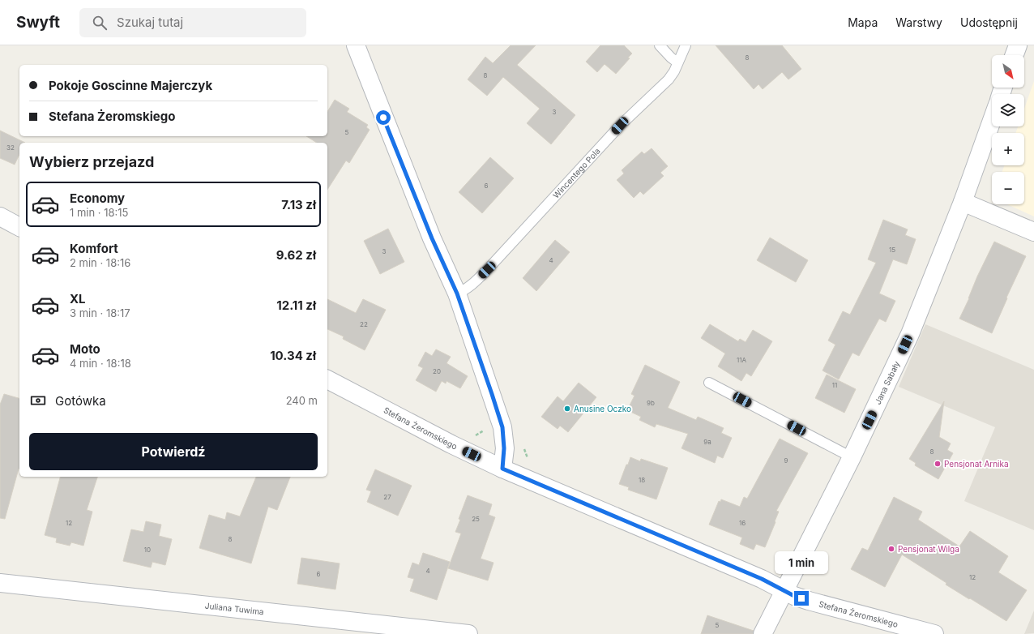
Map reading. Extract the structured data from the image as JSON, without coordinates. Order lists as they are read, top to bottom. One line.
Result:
{"streets":{"street":["Jana Sabały","Stefana Żeromskiego","Juliana Tuwima"],"lane":["Wincentego Pola"]},"crossings":[["Jana Sabały","Stefana Żeromskiego"]],"places":["Anusine Oczko","Pensjonat Arnika","Pensjonat Wilga"],"house_numbers":["8","8","3","5","32","6","15","3","4","22","11A","20","11","9b","9a","8","9","18","27","25","12","16","8","10","4","6","12","5"],"north":"bottom right","page":{"header":"Swyft","search":"Szukaj tutaj","nav":["Mapa","Warstwy","Udostępnij"],"map_buttons":["+","−"],"banner":["Pokoje Goscinne Majerczyk","Stefana Żeromskiego"],"heading":"Wybierz przejazd","list":[{"name":"Economy","note":"1 min · 18:15","value":"7.13 zł"},{"name":"Komfort","note":"2 min · 18:16","value":"9.62 zł"},{"name":"XL","note":"3 min · 18:17","value":"12.11 zł"},{"name":"Moto","note":"4 min · 18:18","value":"10.34 zł"}],"pay":["Gotówka","240 m"],"buttons":"Potwierdź","bubble":"1 min"}}
